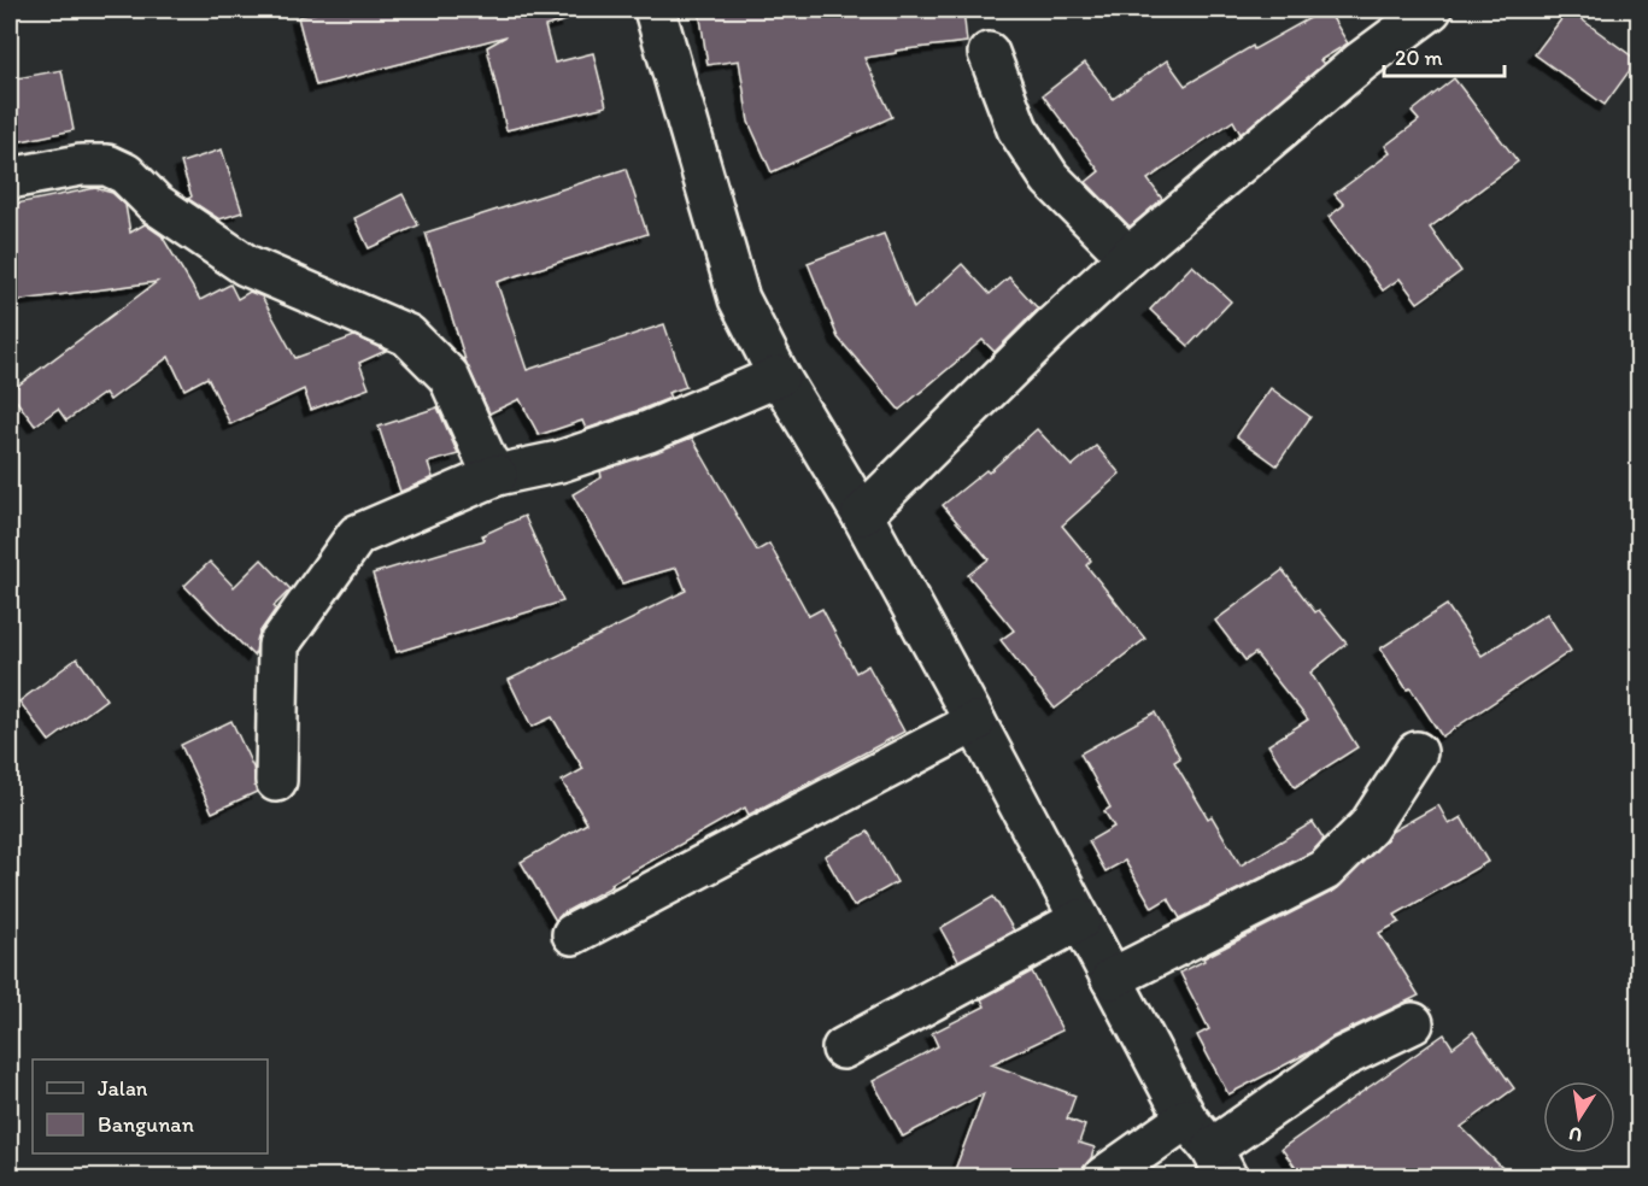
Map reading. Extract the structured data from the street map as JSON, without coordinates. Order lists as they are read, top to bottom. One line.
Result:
{"legend":["Jalan","Bangunan"],"scale_bar":"20 m","north":"bottom"}
